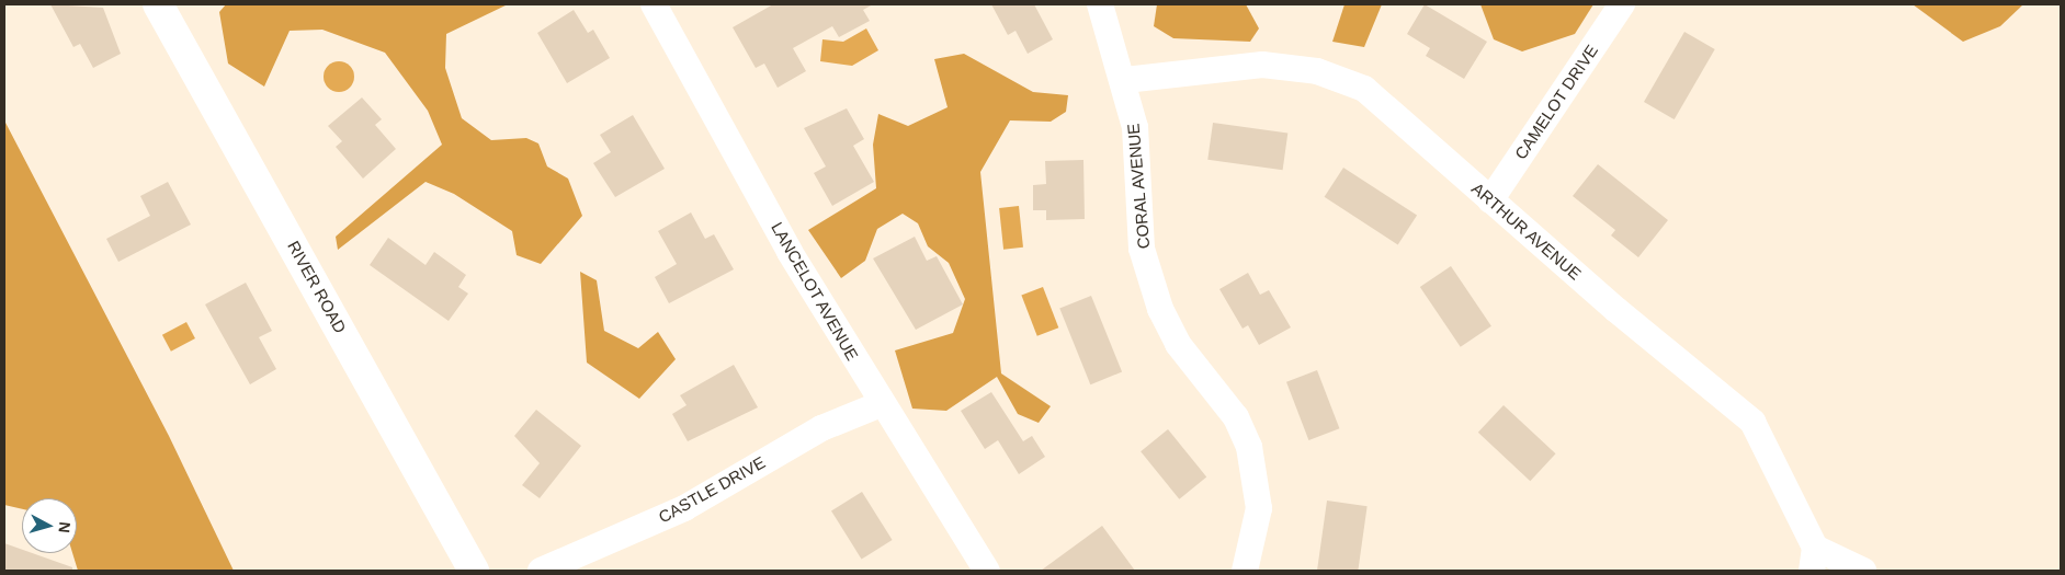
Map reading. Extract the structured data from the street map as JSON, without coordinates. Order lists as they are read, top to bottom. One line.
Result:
{"streets":{"street":["CAMELOT DRIVE","CORAL AVENUE","ARTHUR AVENUE","RIVER ROAD","LANCELOT AVENUE","CASTLE DRIVE"]},"crossings":[["CAMELOT DRIVE","ARTHUR AVENUE"],["CORAL AVENUE","ARTHUR AVENUE"],["LANCELOT AVENUE","CASTLE DRIVE"]],"north":"right"}
